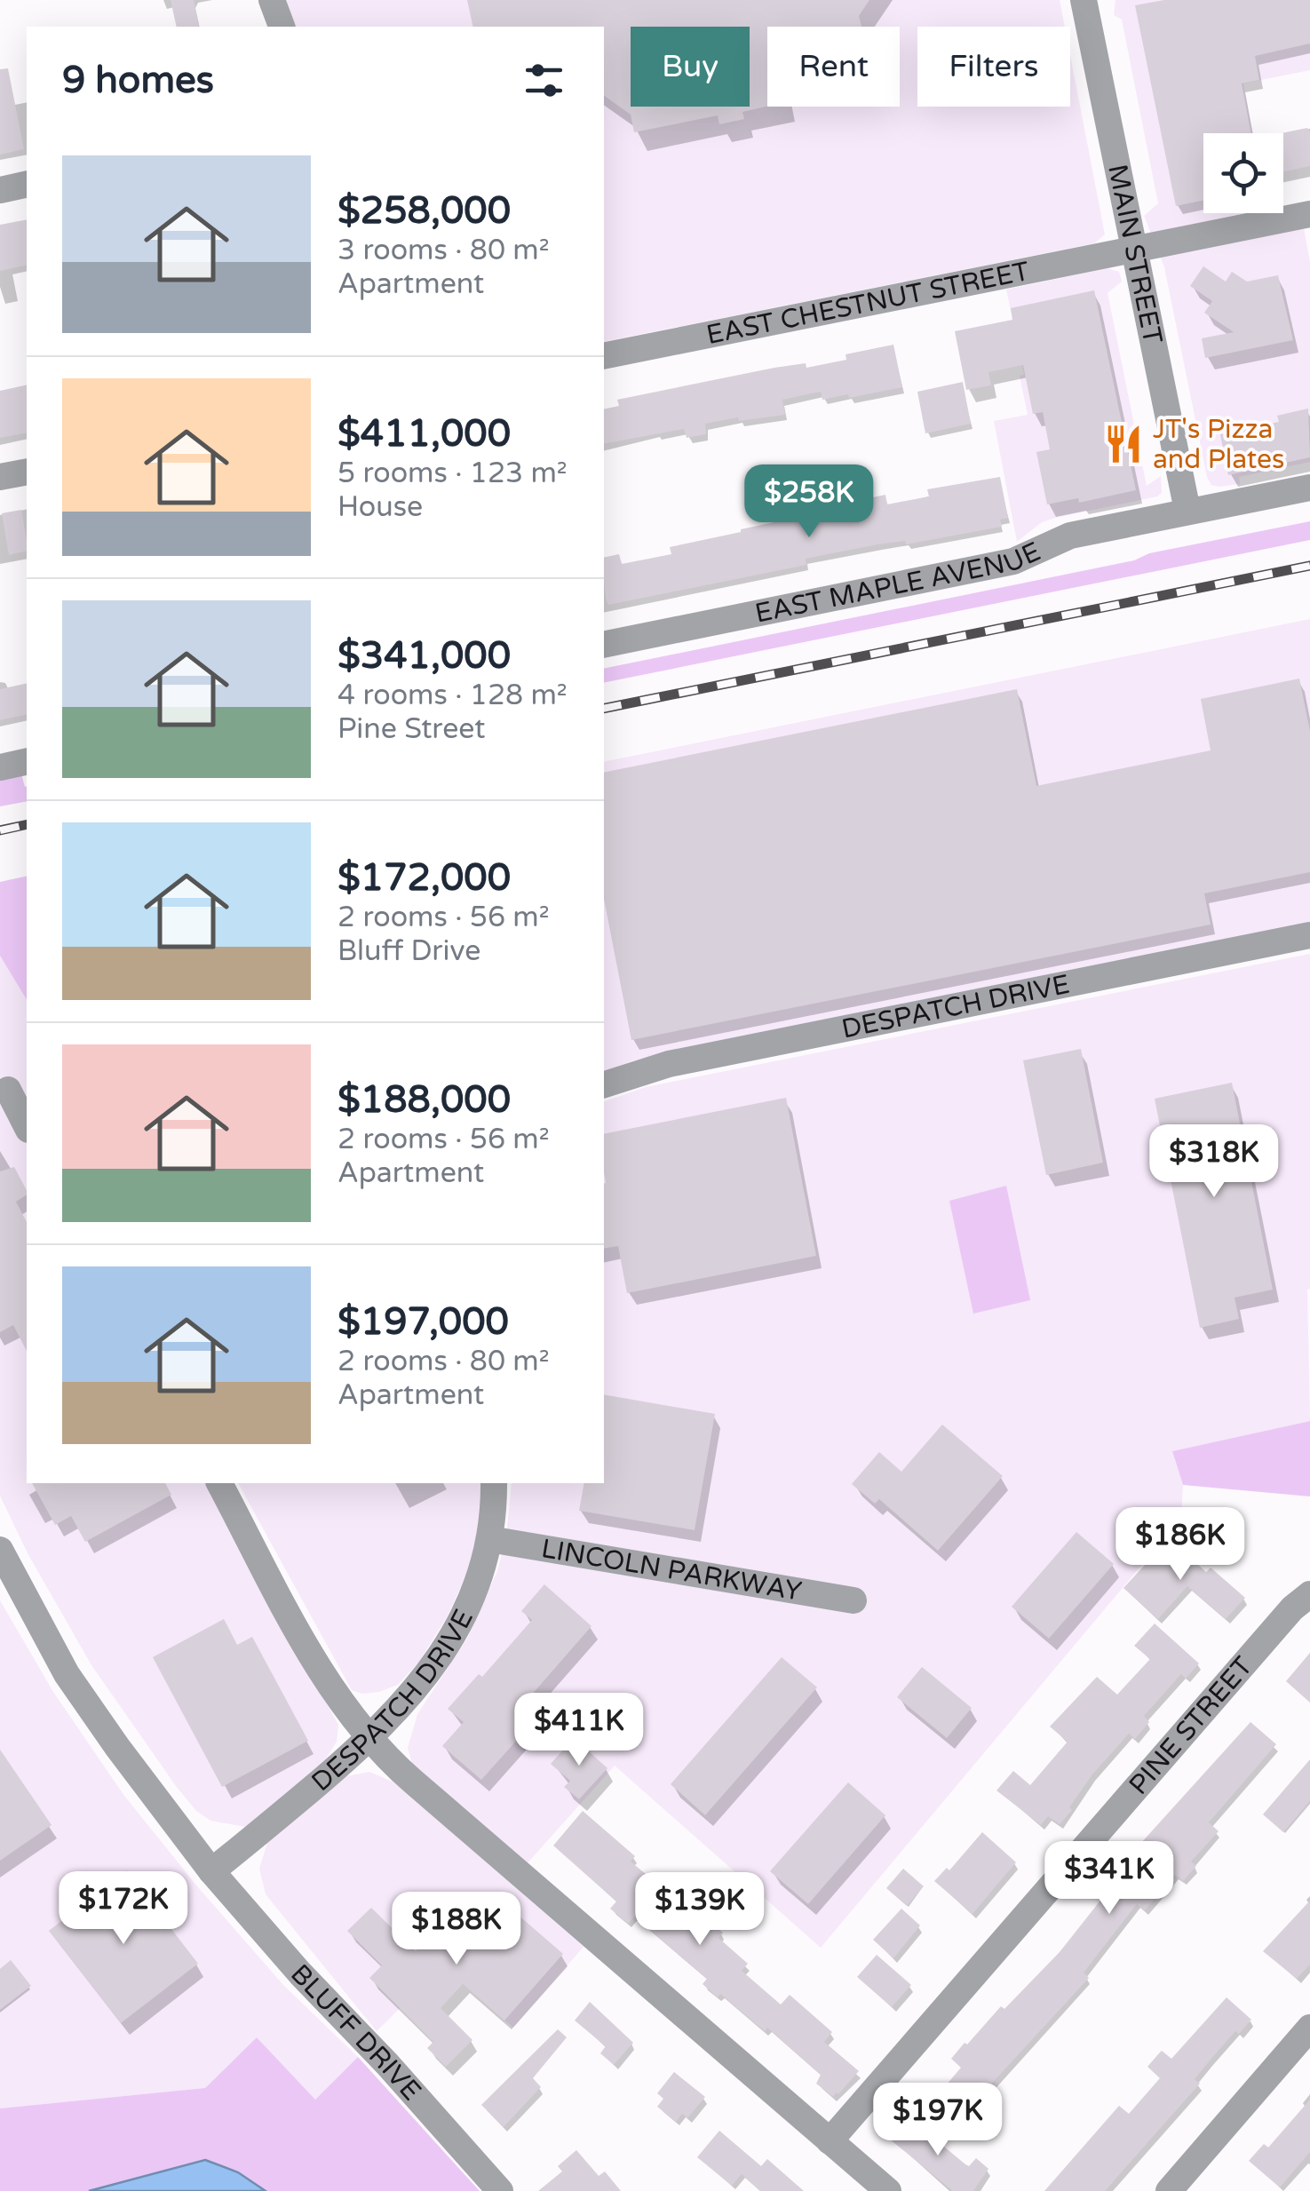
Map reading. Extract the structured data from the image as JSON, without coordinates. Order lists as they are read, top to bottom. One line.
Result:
{"streets":{"street":["MAIN STREET","EAST CHESTNUT STREET","EAST MAPLE AVENUE","DESPATCH DRIVE","LINCOLN PARKWAY","PINE STREET","BLUFF DRIVE"]},"crossings":[["MAIN STREET","EAST CHESTNUT STREET"],["MAIN STREET","EAST MAPLE AVENUE"],["DESPATCH DRIVE","LINCOLN PARKWAY"],["DESPATCH DRIVE","BLUFF DRIVE"]],"places":{"restaurant":["JT's Pizza and Plates"]},"page":{"chip":["Buy","Rent","Filters"],"heading":"9 homes","list":[{"name":"$258,000","note":"3 rooms · 80 m² · Apartment"},{"name":"$411,000","note":"5 rooms · 123 m² · House"},{"name":"$341,000","note":"4 rooms · 128 m² · Pine Street"},{"name":"$172,000","note":"2 rooms · 56 m² · Bluff Drive"},{"name":"$188,000","note":"2 rooms · 56 m² · Apartment"},{"name":"$197,000","note":"2 rooms · 80 m² · Apartment"}],"price":["$258K","$318K","$186K","$411K","$341K","$172K","$139K","$188K","$197K"]}}
